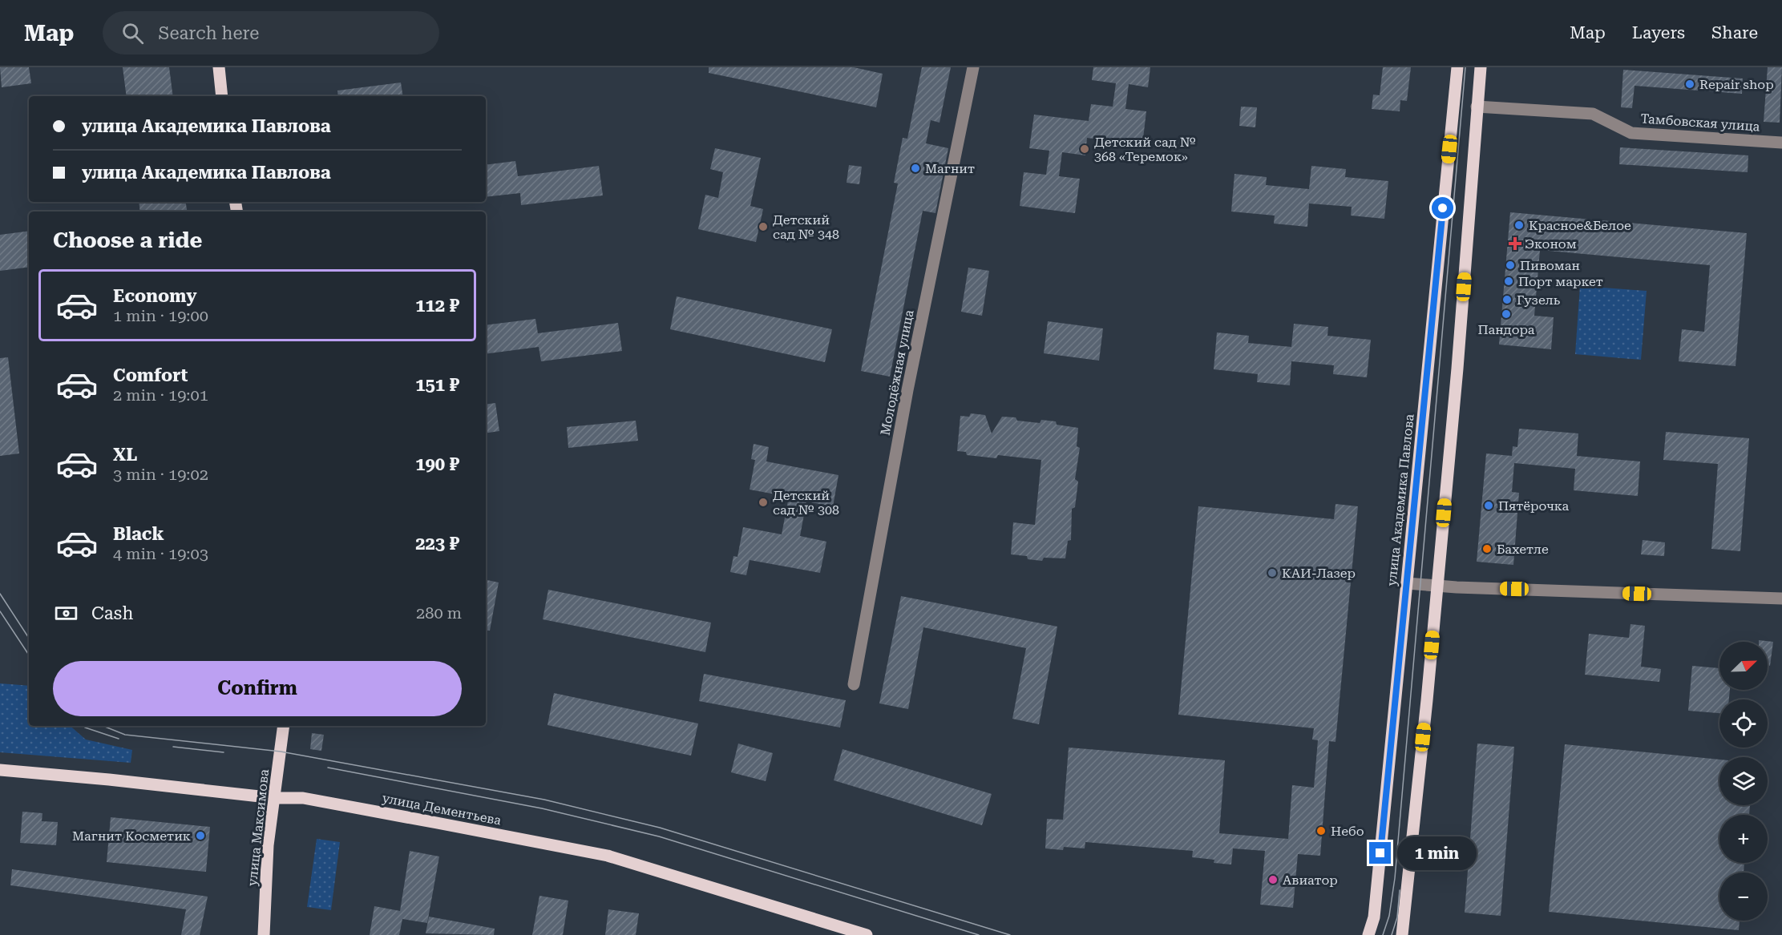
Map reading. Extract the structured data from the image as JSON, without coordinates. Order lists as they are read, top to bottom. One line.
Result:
{"streets":{"main road":["улица Академика Павлова","улица Дементьева","улица Максимова"],"street":["Тамбовская улица","Молодёжная улица"]},"crossings":[["улица Дементьева","улица Максимова"]],"places":{"other":["Repair shop","Детский сад № 368 «Теремок»","Магнит","Красное&Белое","Детский сад № 348","Пивоман","Порт маркет","Гузель","Пандора","Детский сад № 308","Пятёрочка","Бахетле","КАИ-Лазер","Небо","Магнит Косметик","Авиатор"],"health":["Эконом"]},"north":"top right","page":{"header":"Map","search":"Search here","nav":["Map","Layers","Share"],"banner":["улица Академика Павлова","улица Академика Павлова"],"heading":"Choose a ride","list":[{"name":"Economy","note":"1 min · 19:00","value":"112 ₽"},{"name":"Comfort","note":"2 min · 19:01","value":"151 ₽"},{"name":"XL","note":"3 min · 19:02","value":"190 ₽"},{"name":"Black","note":"4 min · 19:03","value":"223 ₽"}],"pay":["Cash","280 m"],"map_buttons":["+","−"],"buttons":"Confirm","bubble":"1 min"}}
